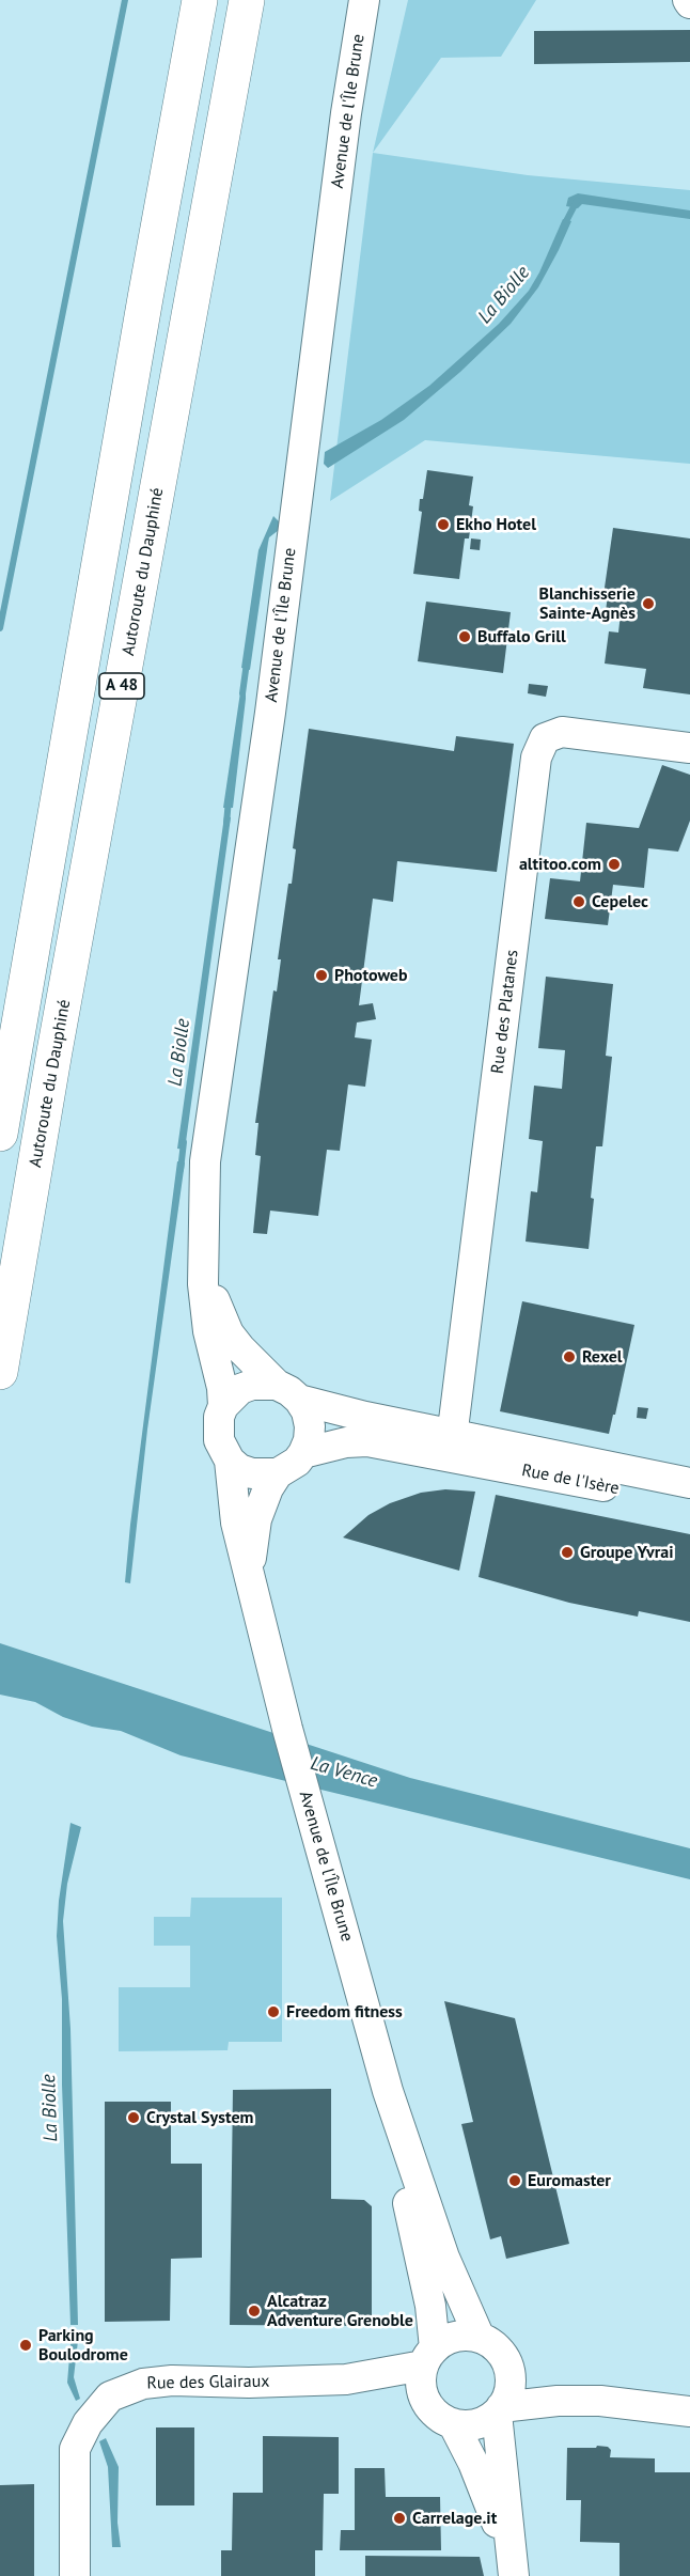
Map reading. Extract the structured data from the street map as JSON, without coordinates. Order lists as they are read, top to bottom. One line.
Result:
{"streets":{"highway":["Autoroute du Dauphiné","A 48"],"street":["Avenue de l'Île Brune","Rue des Platanes","Rue de l'Isère","Rue des Glairaux"]},"crossings":[["Avenue de l'Île Brune","Rue de l'Isère"],["Avenue de l'Île Brune","Rue des Glairaux"],["Rue des Platanes","Rue de l'Isère"]],"water":["La Biolle","La Vence"],"places":["Ekho Hotel","Blanchisserie Sainte-Agnès","Buffalo Grill","altitoo.com","Cepelec","Photoweb","Rexel","Groupe Yvrai","Freedom fitness","Crystal System","Euromaster","Alcatraz Adventure Grenoble","Parking Boulodrome","Carrelage.it"]}
